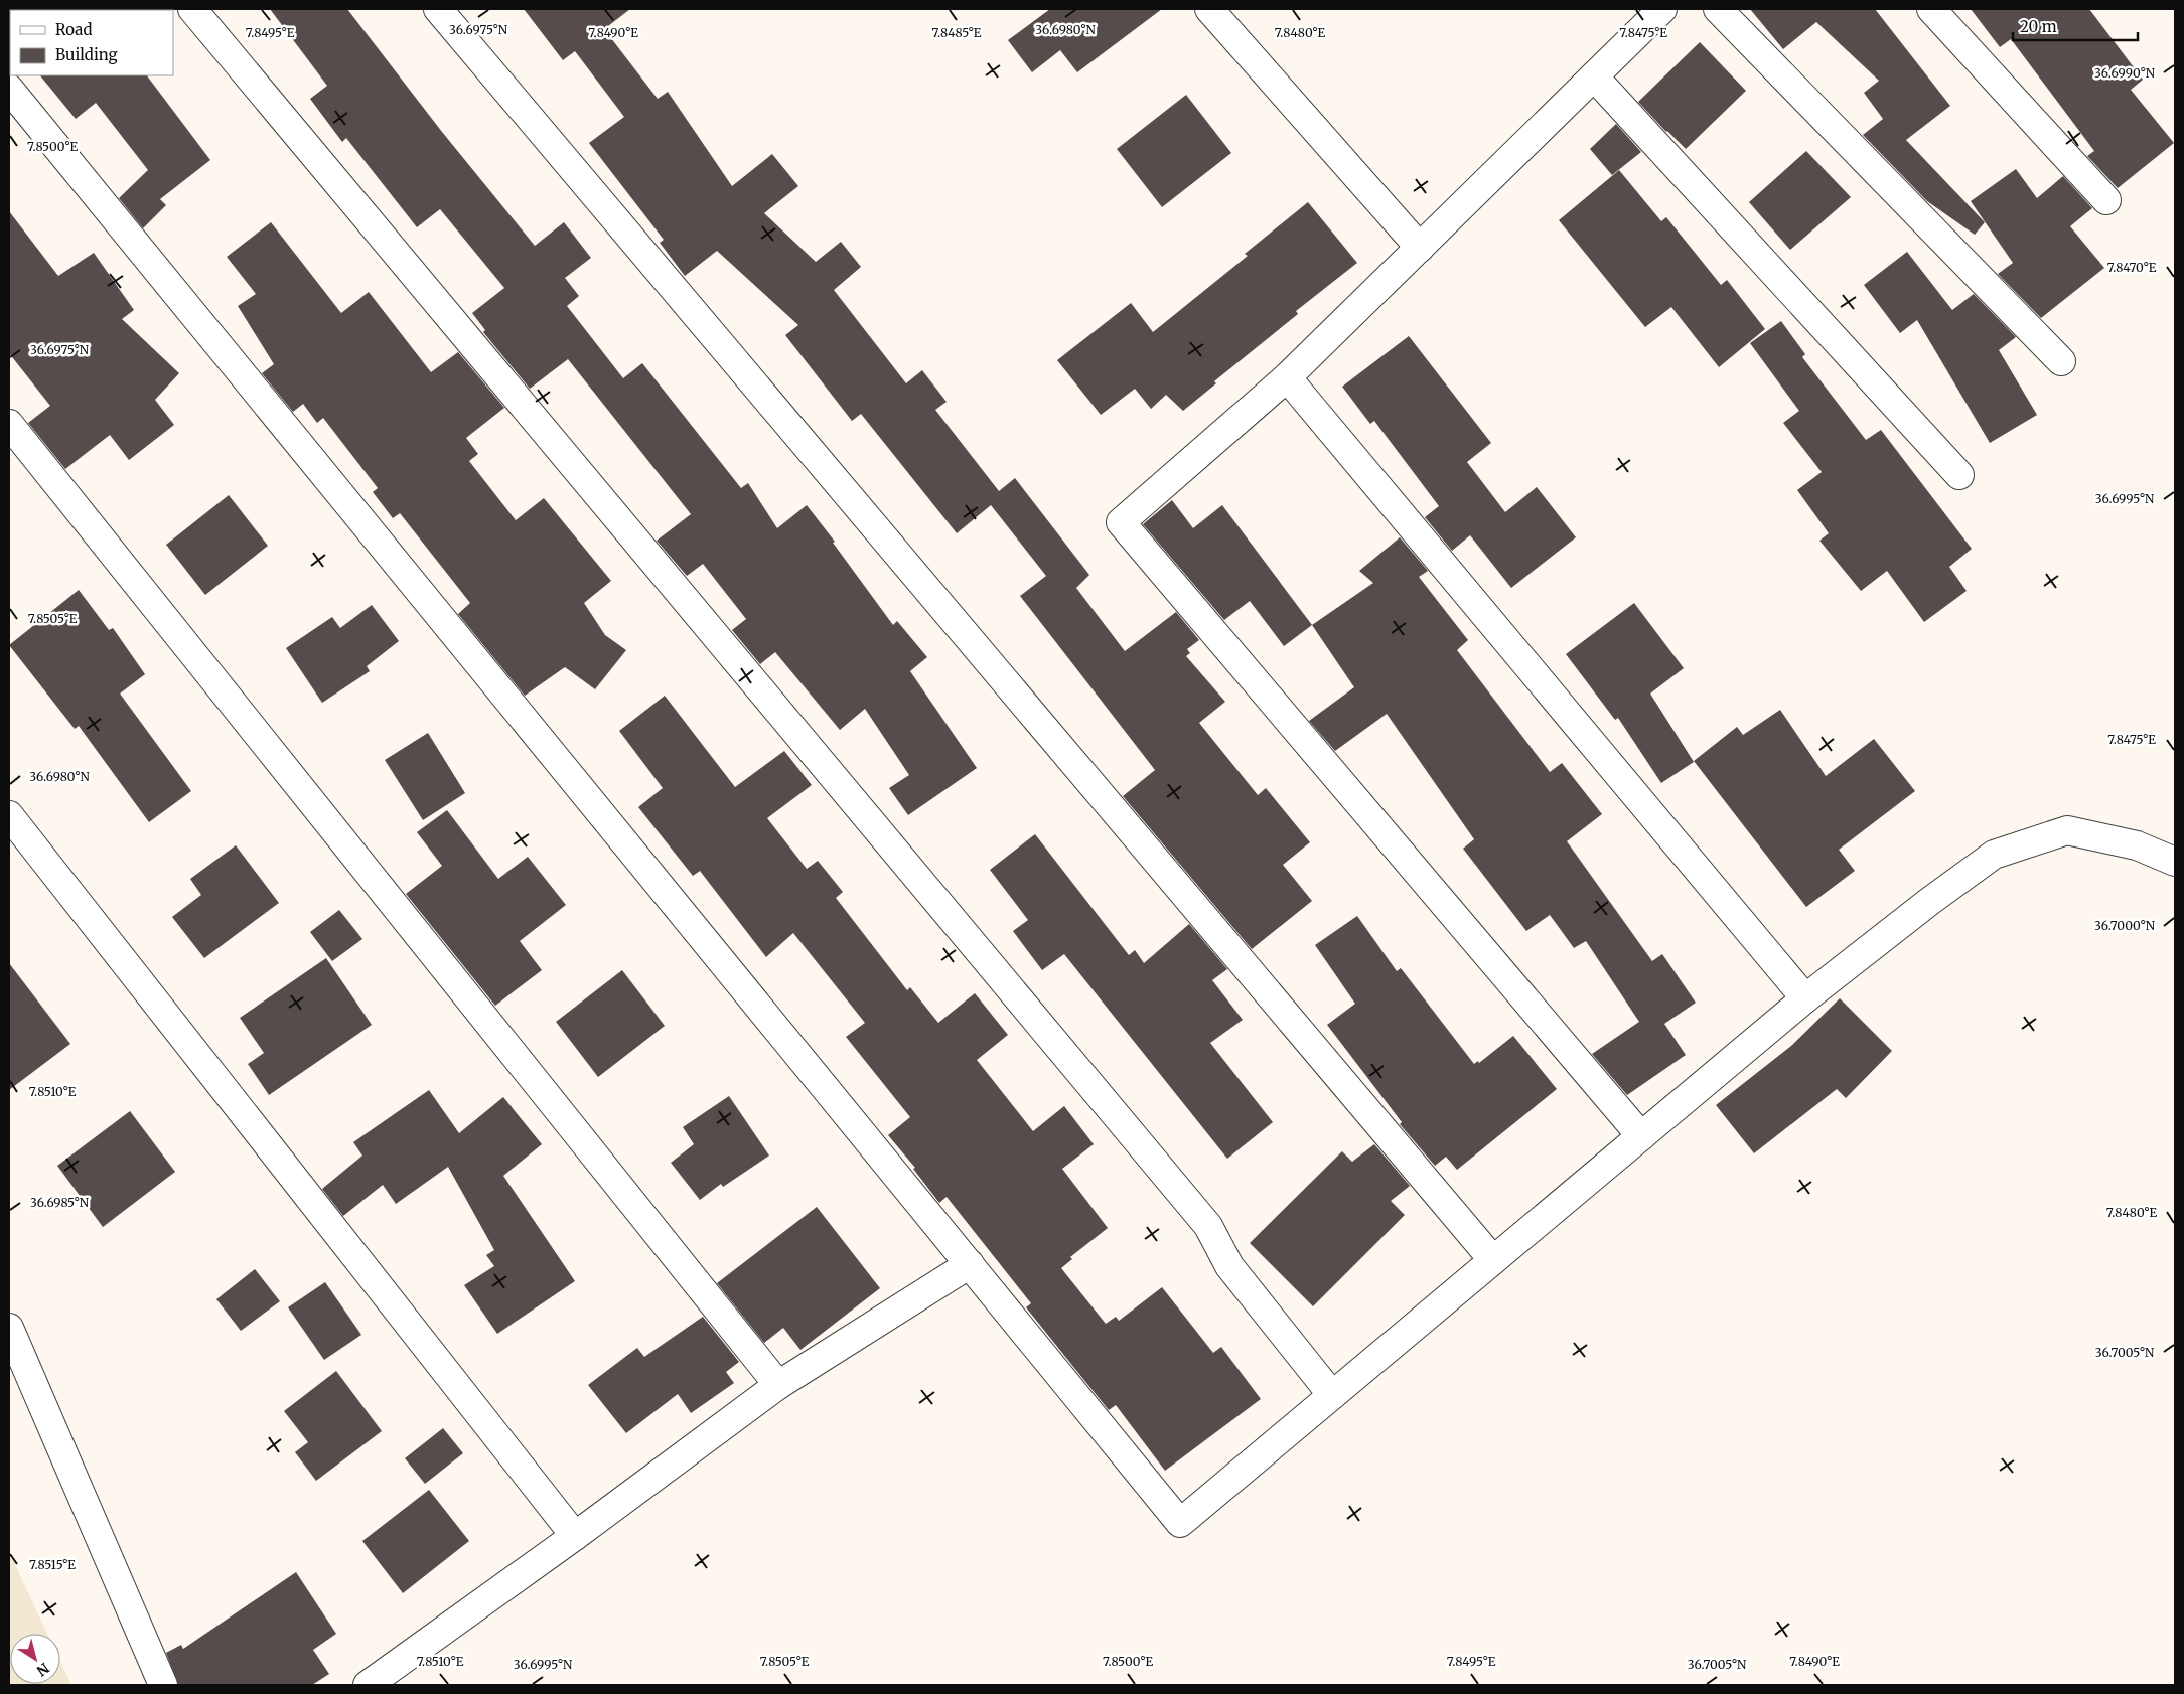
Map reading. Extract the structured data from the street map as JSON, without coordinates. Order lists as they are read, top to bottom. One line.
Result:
{"legend":["Road","Building"],"scale_bar":"20 m","north":"bottom right","coordinates":["36.6975°N","36.6980°N","7.8495°E","7.8490°E","7.8485°E","7.8480°E","7.8475°E","36.6990°N","7.8500°E","7.8470°E","36.6995°N","7.8505°E","36.7000°N","7.8510°E","36.6985°N","36.7005°N","7.8515°E"]}
